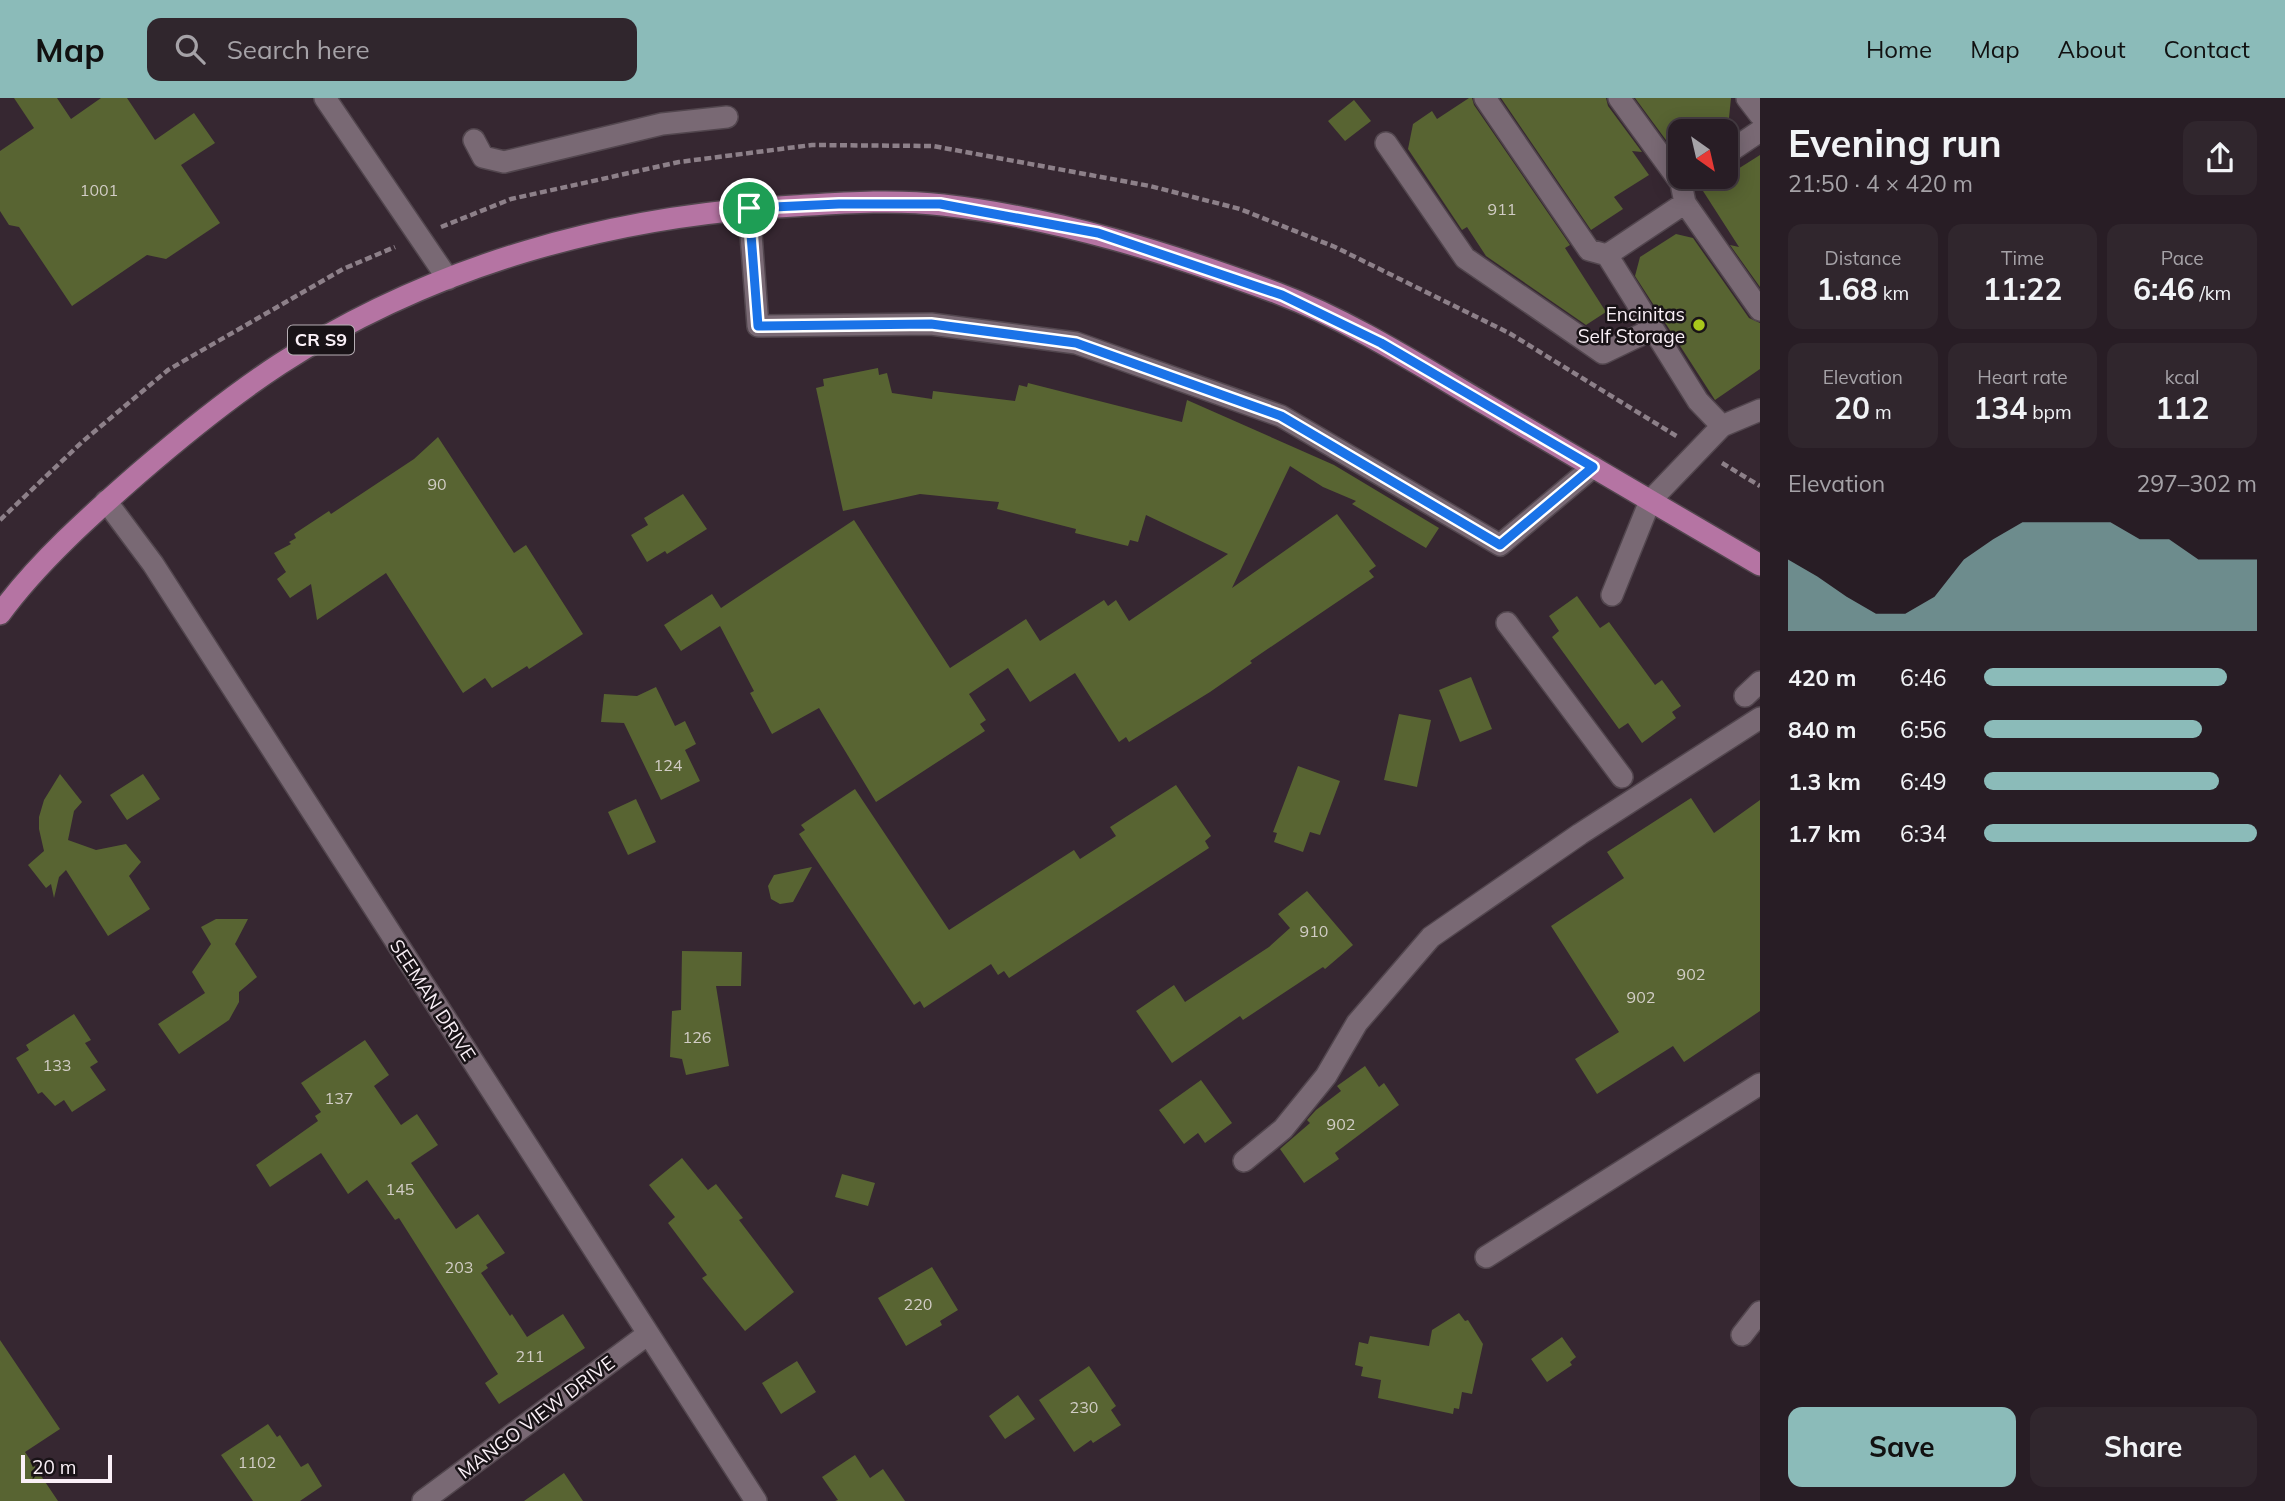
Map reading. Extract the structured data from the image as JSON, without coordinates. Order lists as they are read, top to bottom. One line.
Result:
{"streets":{"main road":["CR S9"],"street":["SEEMAN DRIVE","MANGO VIEW DRIVE"]},"crossings":[["CR S9","SEEMAN DRIVE"],["SEEMAN DRIVE","MANGO VIEW DRIVE"]],"places":["Encinitas Self Storage"],"house_numbers":["1001","911","90","124","910","902","902","126","133","137","902","145","203","220","211","230","1102"],"scale_bar":"20 m","north":"bottom right","page":{"header":"Map","search":"Search here","nav":["Home","Map","About","Contact"],"heading":["Evening run","21:50 · 4 × 420 m"],"stats":[["Distance","1.68 km"],["Time","11:22"],["Pace","6:46 /km"],["Elevation","20 m"],["Heart rate","134 bpm"],["kcal","112"]],"chart":["Elevation","297–302 m"],"list":[{"name":"420 m","note":"6:46"},{"name":"840 m","note":"6:56"},{"name":"1.3 km","note":"6:49"},{"name":"1.7 km","note":"6:34"}],"buttons":["Save","Share"],"scale":"20 m"}}
